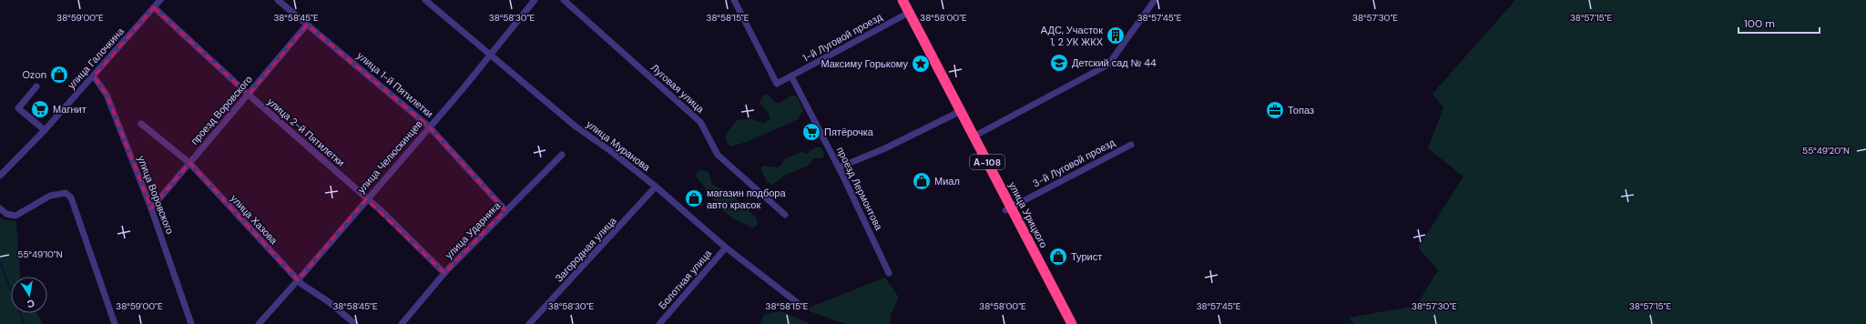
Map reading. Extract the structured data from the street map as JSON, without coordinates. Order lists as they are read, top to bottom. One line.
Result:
{"streets":{"highway":["А-108","улица Урицкого"],"street":["1-й Луговой проезд","улица Галочкина","улица 1-й Пятилетки","Луговая улица","проезд Воровского","улица 2-й Пятилетки","улица Муранова","улица Челюскинцев","3-й Луговой проезд","проезд Лермонтова","улица Воровского","улица Хазова","улица Ударника","Загородная улица","Болотная улица"]},"crossings":[["1-й Луговой проезд","проезд Лермонтова"],["1-й Луговой проезд","улица Урицкого"],["улица Галочкина","улица 2-й Пятилетки"],["улица Галочкина","улица Воровского"],["улица 1-й Пятилетки","проезд Воровского"],["улица 1-й Пятилетки","улица Челюскинцев"],["улица 1-й Пятилетки","улица Ударника"],["проезд Воровского","улица 2-й Пятилетки"],["проезд Воровского","улица Воровского"],["проезд Воровского","улица Хазова"],["улица 2-й Пятилетки","улица Челюскинцев"],["улица 2-й Пятилетки","улица Ударника"],["улица Муранова","улица Челюскинцев"],["улица Муранова","Загородная улица"],["улица Муранова","Болотная улица"],["улица Челюскинцев","улица Хазова"],["3-й Луговой проезд","улица Урицкого"]],"places":{"building":["АДС, Участок 1, 2 УК ЖКХ"],"school or university":["Детский сад № 44"],"place":["Максиму Горькому"],"shop":["Ozon","Миал","магазин подбора авто красок","Турист"],"supermarket":["Магнит","Пятёрочка"],"office":["Топаз"]},"scale_bar":"100 m","north":"bottom","coordinates":["38°59'00\"E","38°58'45\"E","38°58'30\"E","38°58'15\"E","38°58'00\"E","38°57'45\"E","38°57'30\"E","38°57'15\"E","55°49'20\"N","55°49'10\"N"]}
